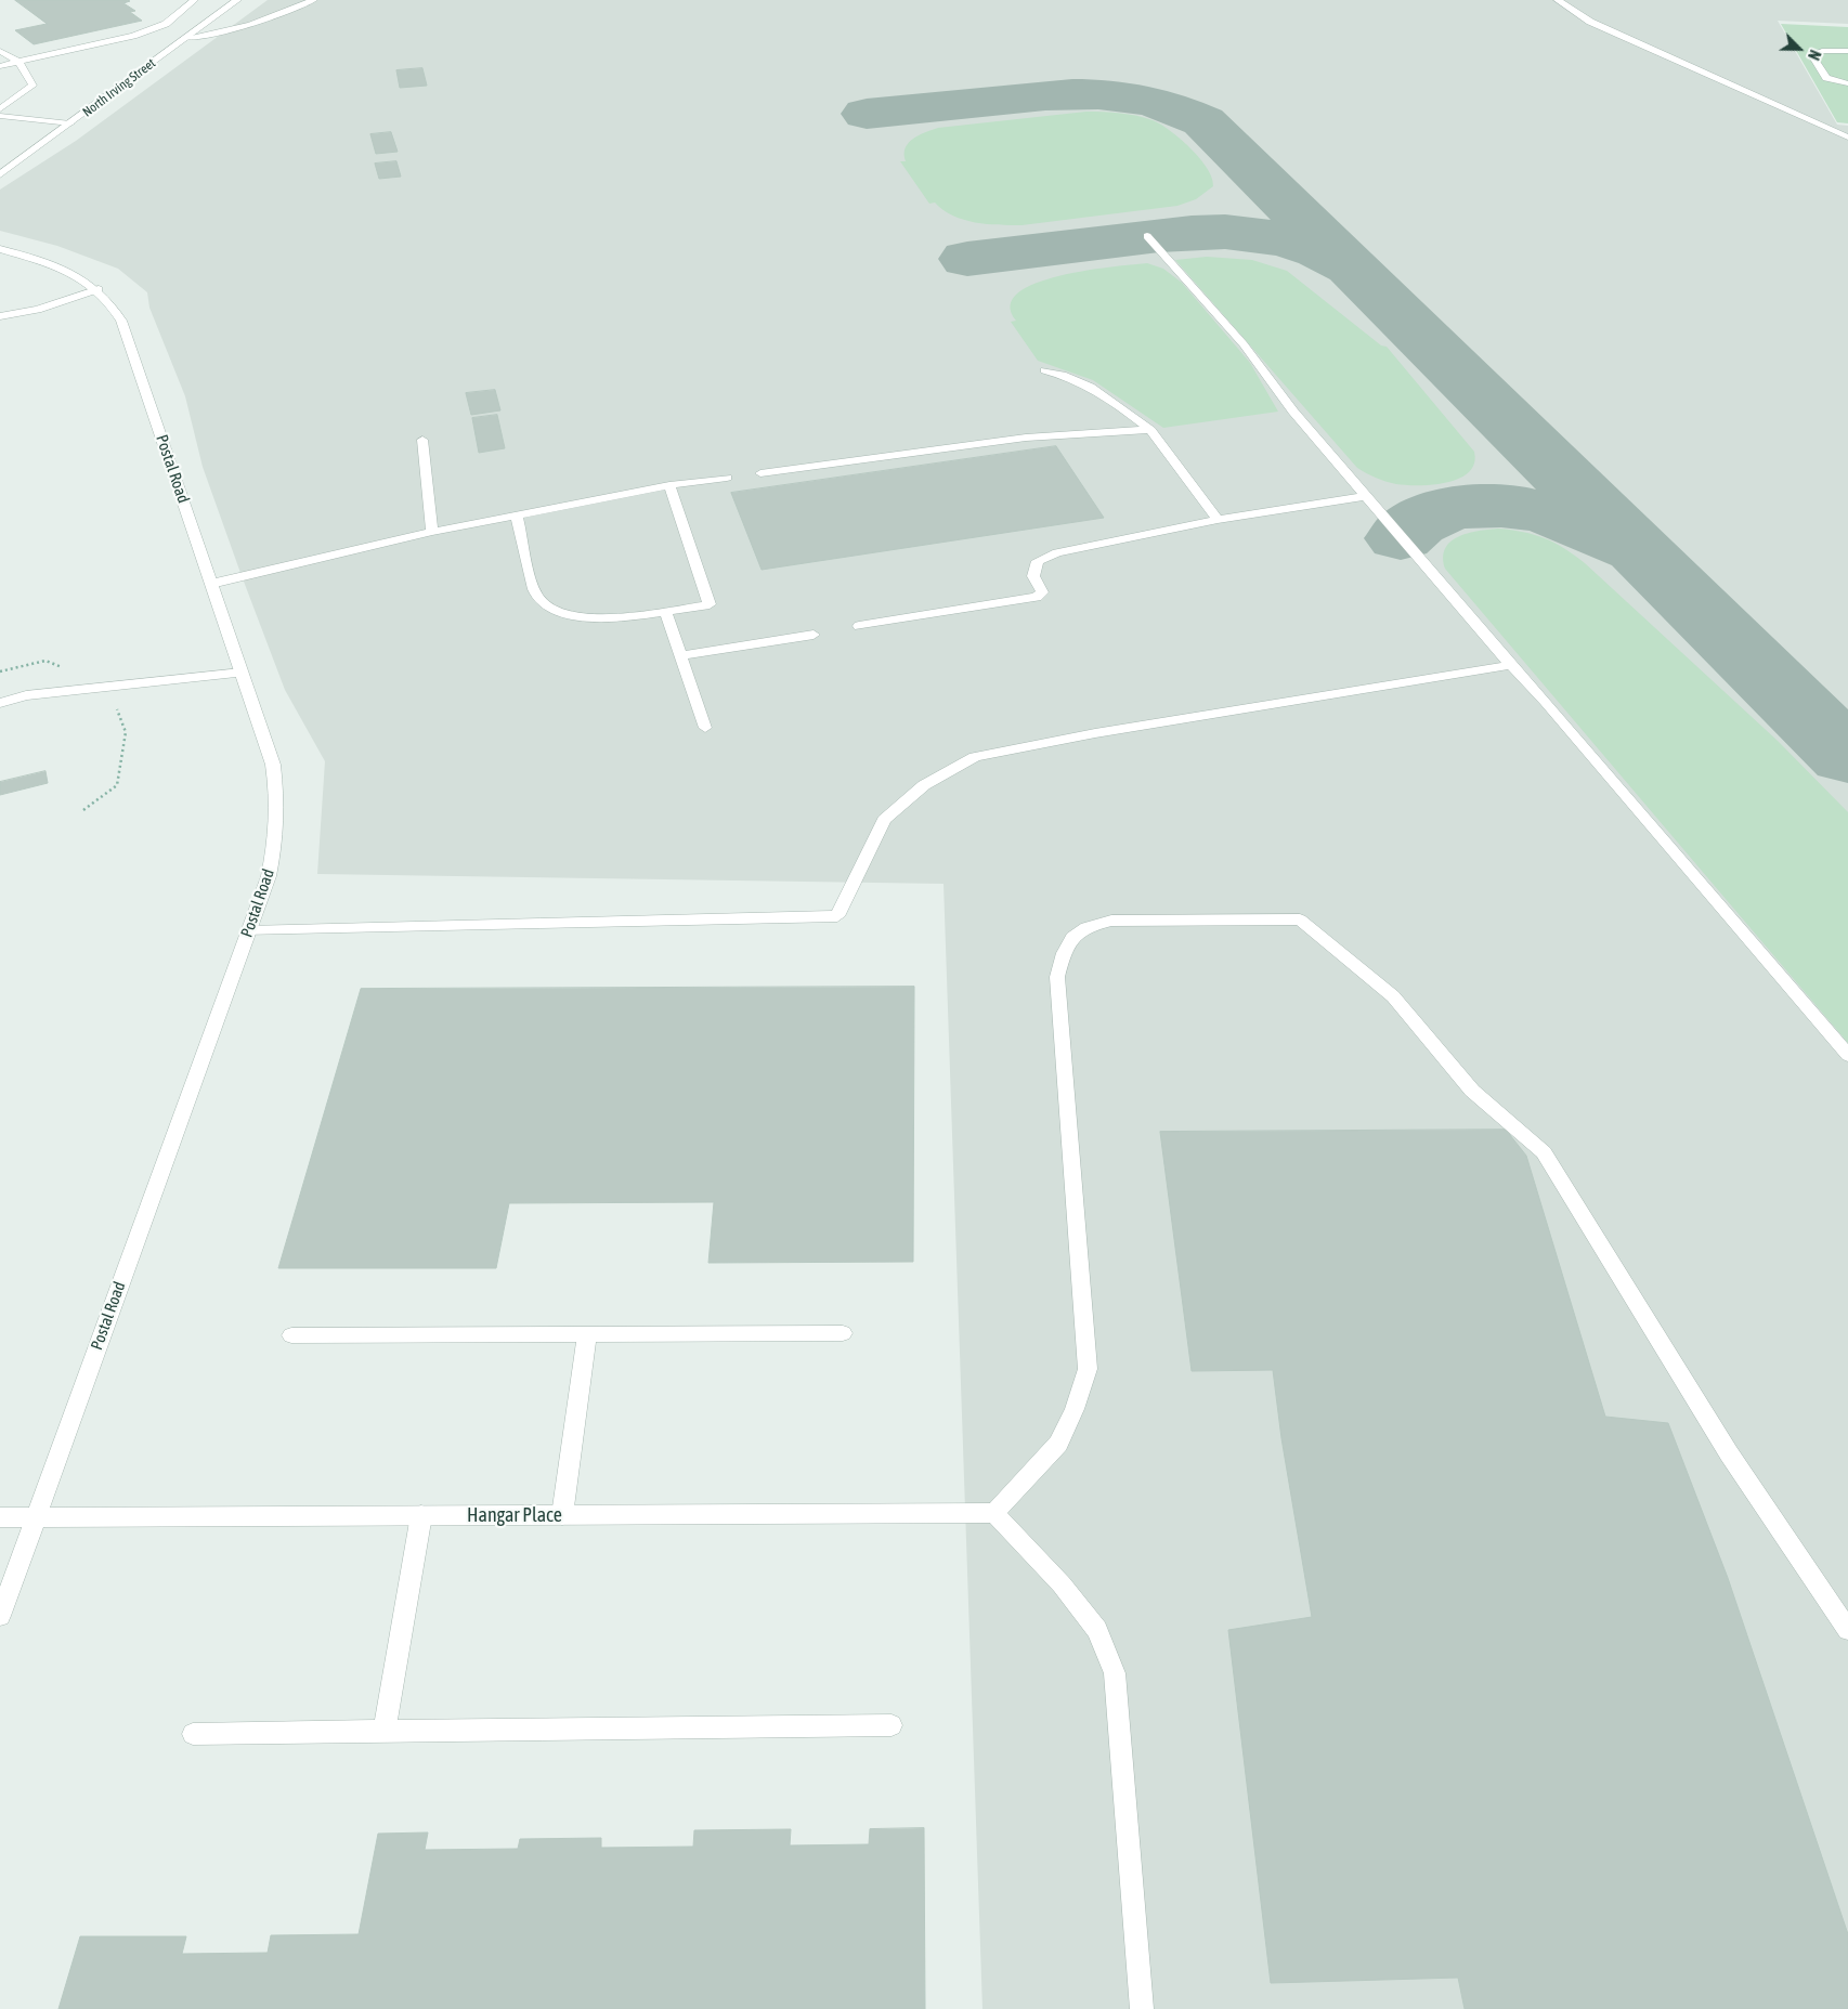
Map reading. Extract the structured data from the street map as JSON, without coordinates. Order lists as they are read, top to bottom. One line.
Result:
{"streets":{"street":["North Irving Street","Postal Road","Hangar Place"]},"crossings":[["Postal Road","Hangar Place"]],"north":"bottom right"}
